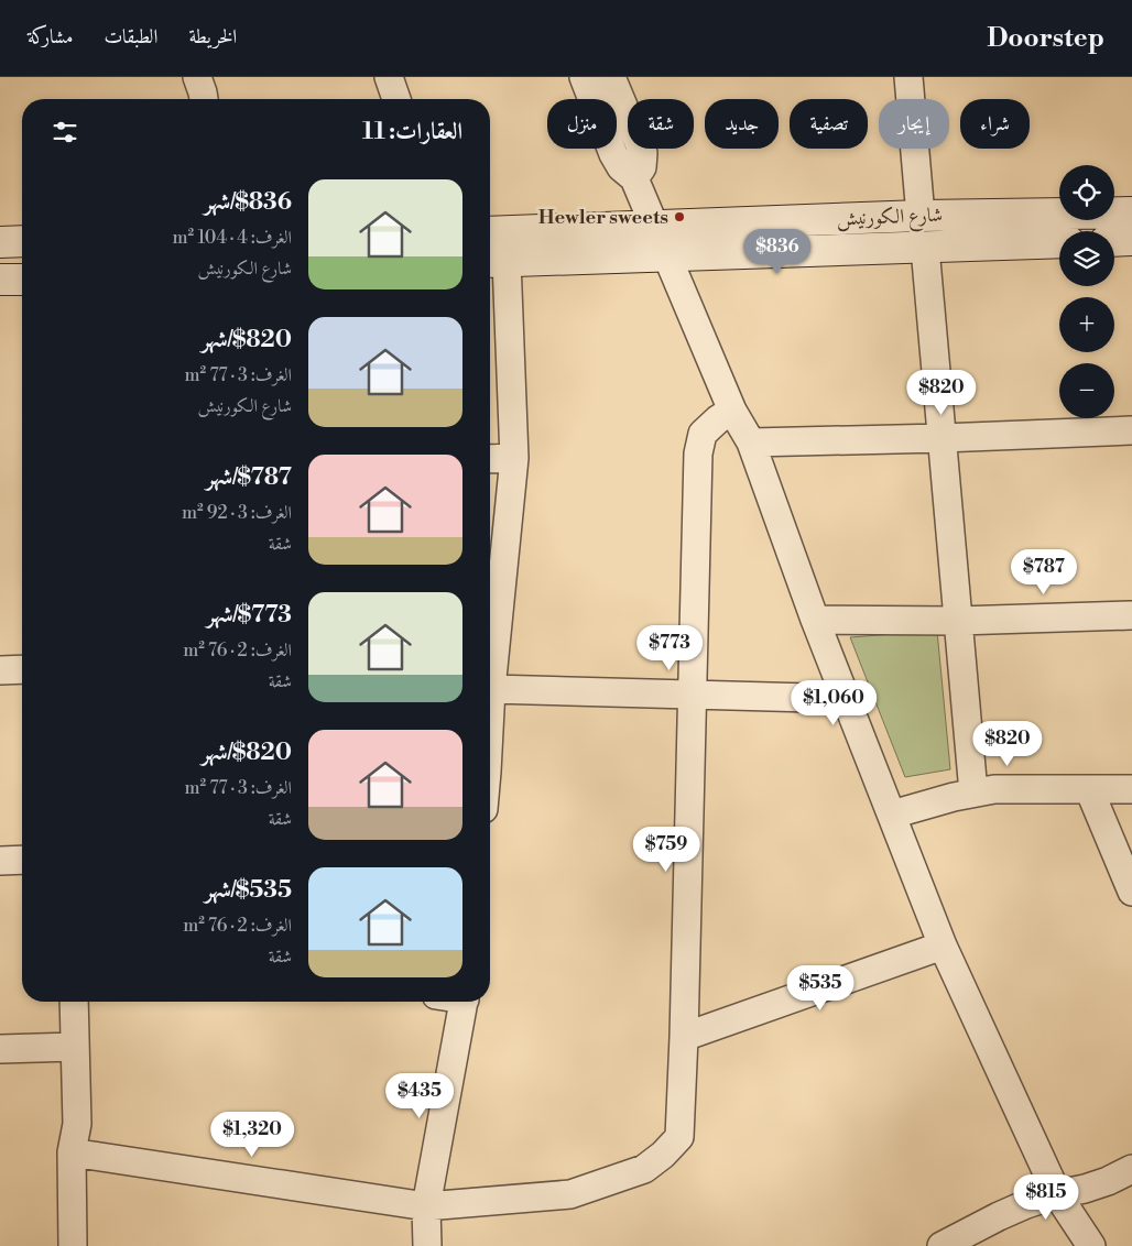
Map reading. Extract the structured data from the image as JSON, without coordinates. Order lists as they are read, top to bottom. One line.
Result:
{"streets":{"street":["شارع الكورنيش"]},"places":["Hewler sweets"],"page":{"header":"Doorstep","nav":["الخريطة","الطبقات","مشاركة"],"chip":["شراء","إيجار","تصفية","جديد","شقة","منزل"],"heading":"العقارات: 11","map_buttons":["+","−"],"list":[{"name":"$836/شهر","note":"الغرف: 4 · 104 m² · شارع الكورنيش"},{"name":"$820/شهر","note":"الغرف: 3 · 77 m² · شارع الكورنيش"},{"name":"$787/شهر","note":"الغرف: 3 · 92 m² · شقة"},{"name":"$773/شهر","note":"الغرف: 2 · 76 m² · شقة"},{"name":"$820/شهر","note":"الغرف: 3 · 77 m² · شقة"},{"name":"$535/شهر","note":"الغرف: 2 · 76 m² · شقة"}],"price":["$836","$820","$787","$773","$1,060","$820","$759","$535","$435","$1,320","$815"]}}
